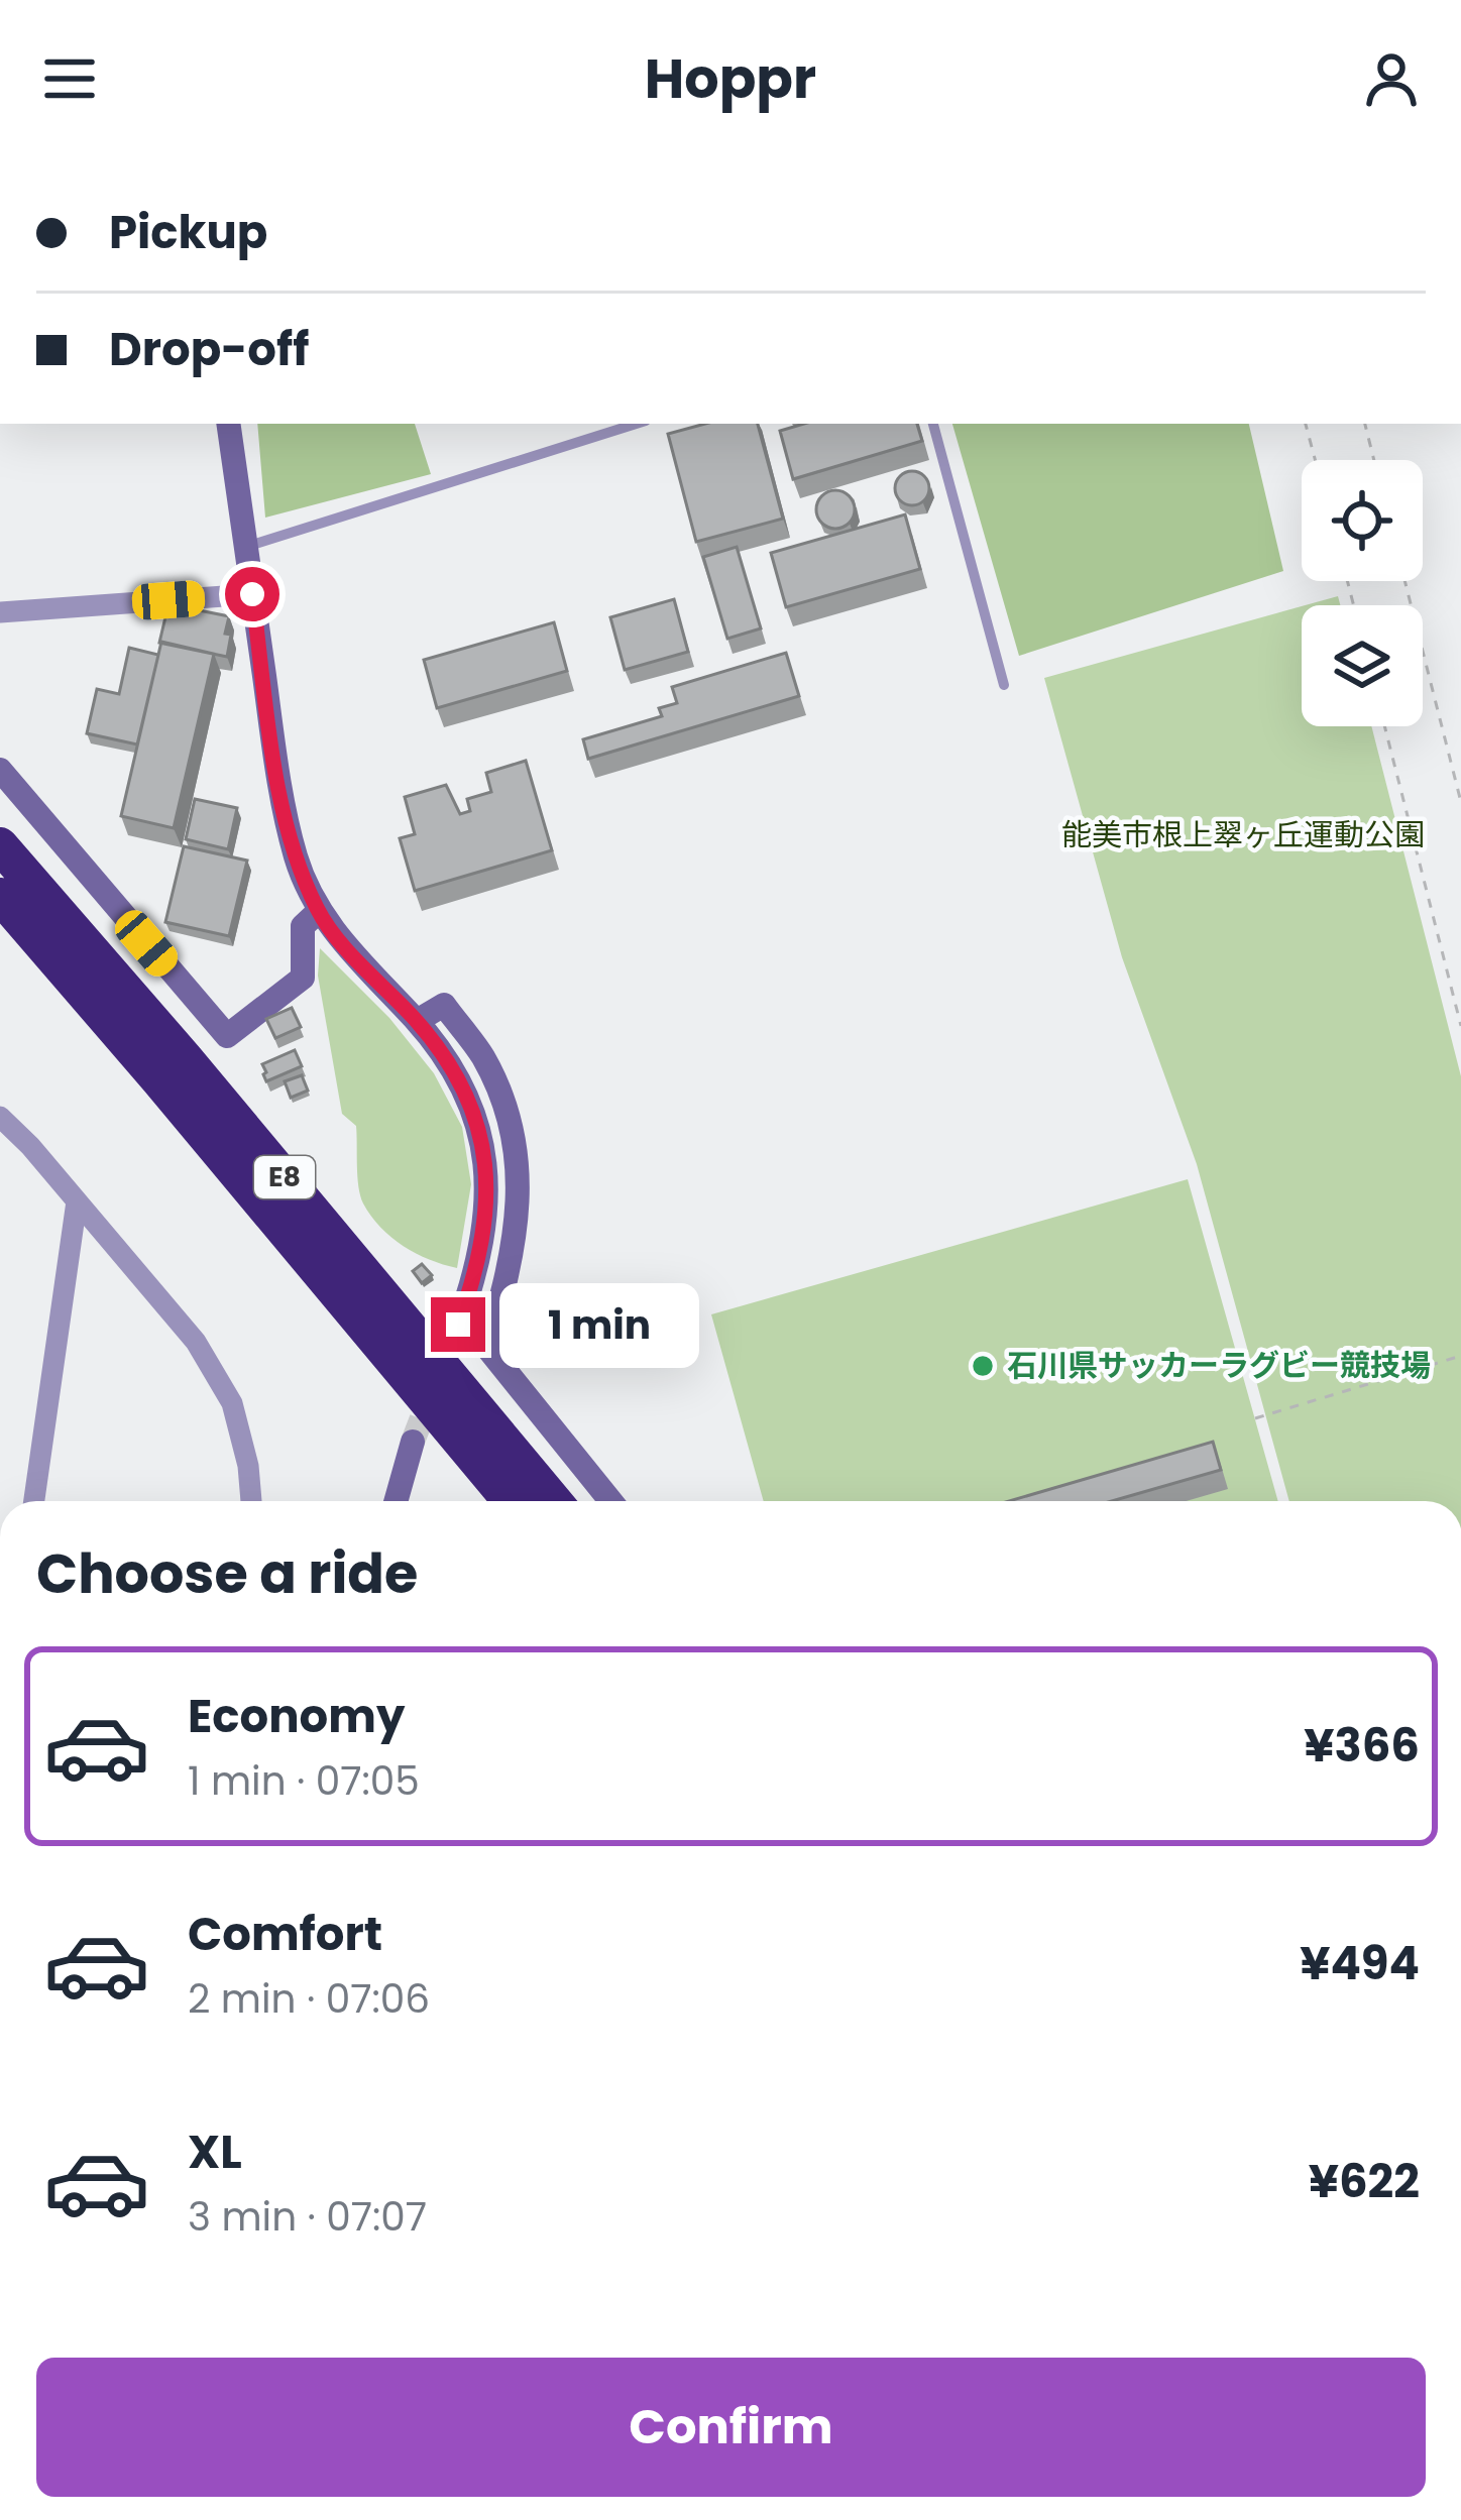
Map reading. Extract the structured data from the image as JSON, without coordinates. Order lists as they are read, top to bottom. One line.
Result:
{"streets":{"highway":["E8"]},"parks":["能美市根上翠ヶ丘運動公園"],"places":["石川県サッカーラグビー競技場"],"page":{"header":"Hoppr","banner":["Pickup","Drop-off"],"bubble":"1 min","heading":"Choose a ride","list":[{"name":"Economy","note":"1 min · 07:05","value":"¥366"},{"name":"Comfort","note":"2 min · 07:06","value":"¥494"},{"name":"XL","note":"3 min · 07:07","value":"¥622"}],"buttons":"Confirm"}}
